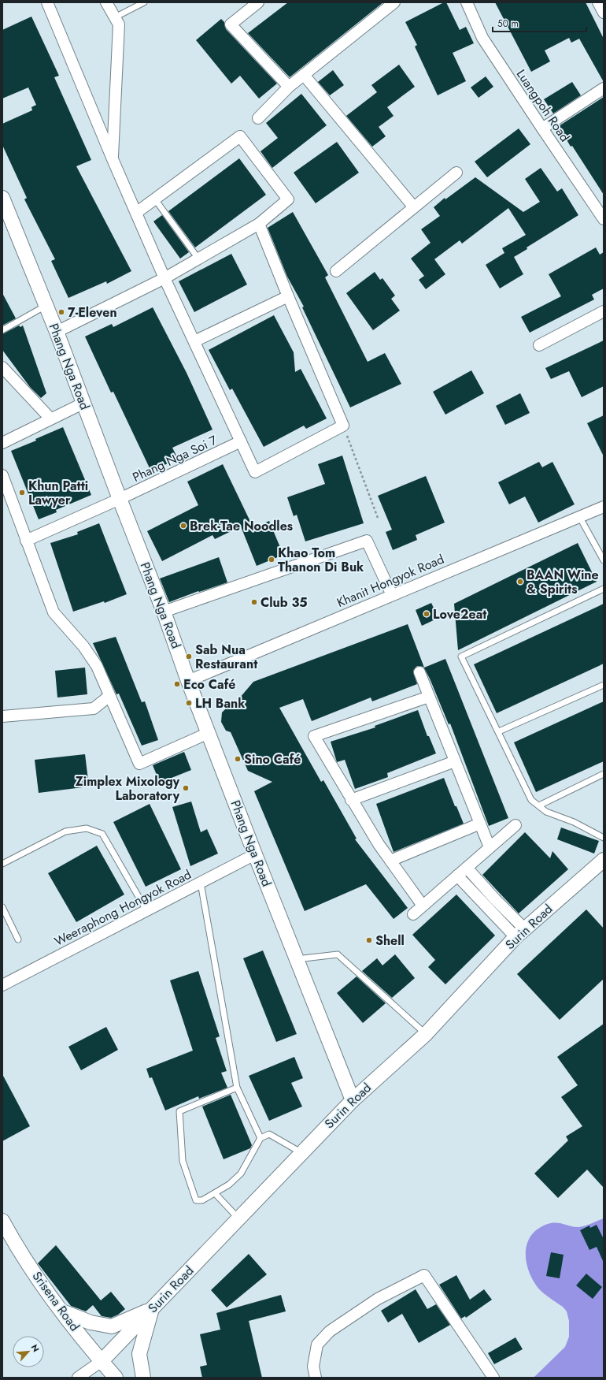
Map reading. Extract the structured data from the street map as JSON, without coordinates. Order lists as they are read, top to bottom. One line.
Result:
{"streets":{"street":["Luangpoh Road","Phang Nga Road","Phang Nga Soi 7","Khanit Hongyok Road","Weeraphong Hongyok Road","Surin Road","Srisena Road"]},"crossings":[["Phang Nga Road","Phang Nga Soi 7"],["Phang Nga Road","Khanit Hongyok Road"],["Phang Nga Road","Weeraphong Hongyok Road"],["Phang Nga Road","Surin Road"],["Surin Road","Srisena Road"]],"places":["7-Eleven","Khun Patti Lawyer","Brek-Tae Noodles","Khao Tom Thanon Di Buk","BAAN Wine & Spirits","Club 35","Love2eat","Sab Nua Restaurant","Eco Café","LH Bank","Sino Café","Zimplex Mixology Laboratory","Shell"],"scale_bar":"50 m","north":"top right"}
